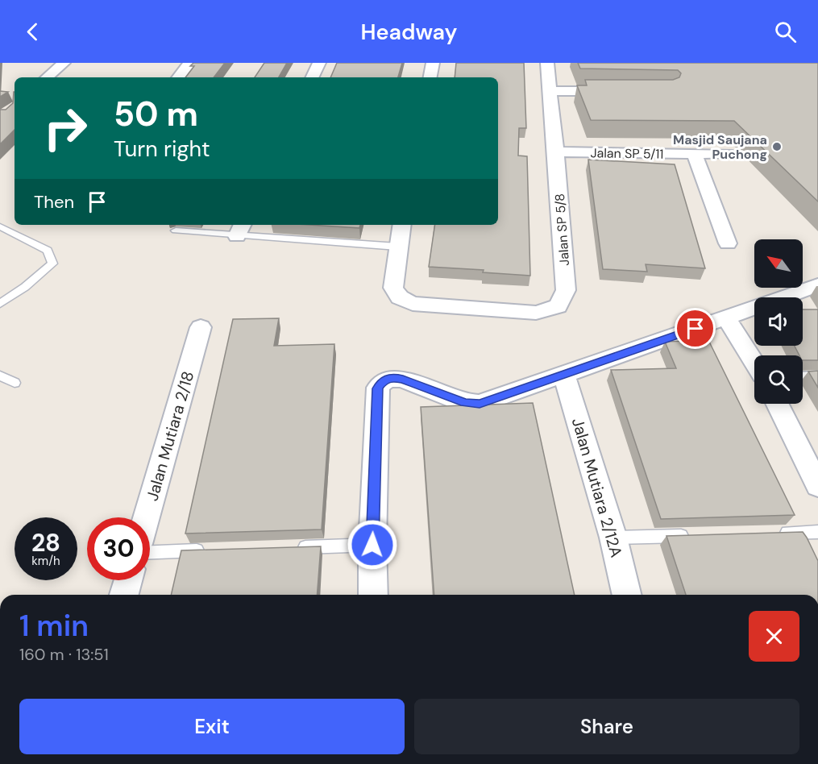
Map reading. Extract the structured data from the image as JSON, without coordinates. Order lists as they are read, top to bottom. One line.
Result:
{"streets":{"street":["Jalan SP 5/11","Jalan SP 5/8","Jalan Mutiara 2/18","Jalan Mutiara 2/12A"]},"crossings":[["Jalan SP 5/11","Jalan SP 5/8"]],"places":["Masjid Saujana Puchong"],"north":"top left","page":{"header":"Headway","turn":["50 m","Turn right"],"then":"Then","speed":"28 km/h","limit":"30","heading":["1 min","160 m · 13:51"],"buttons":["Exit","Share"]}}
